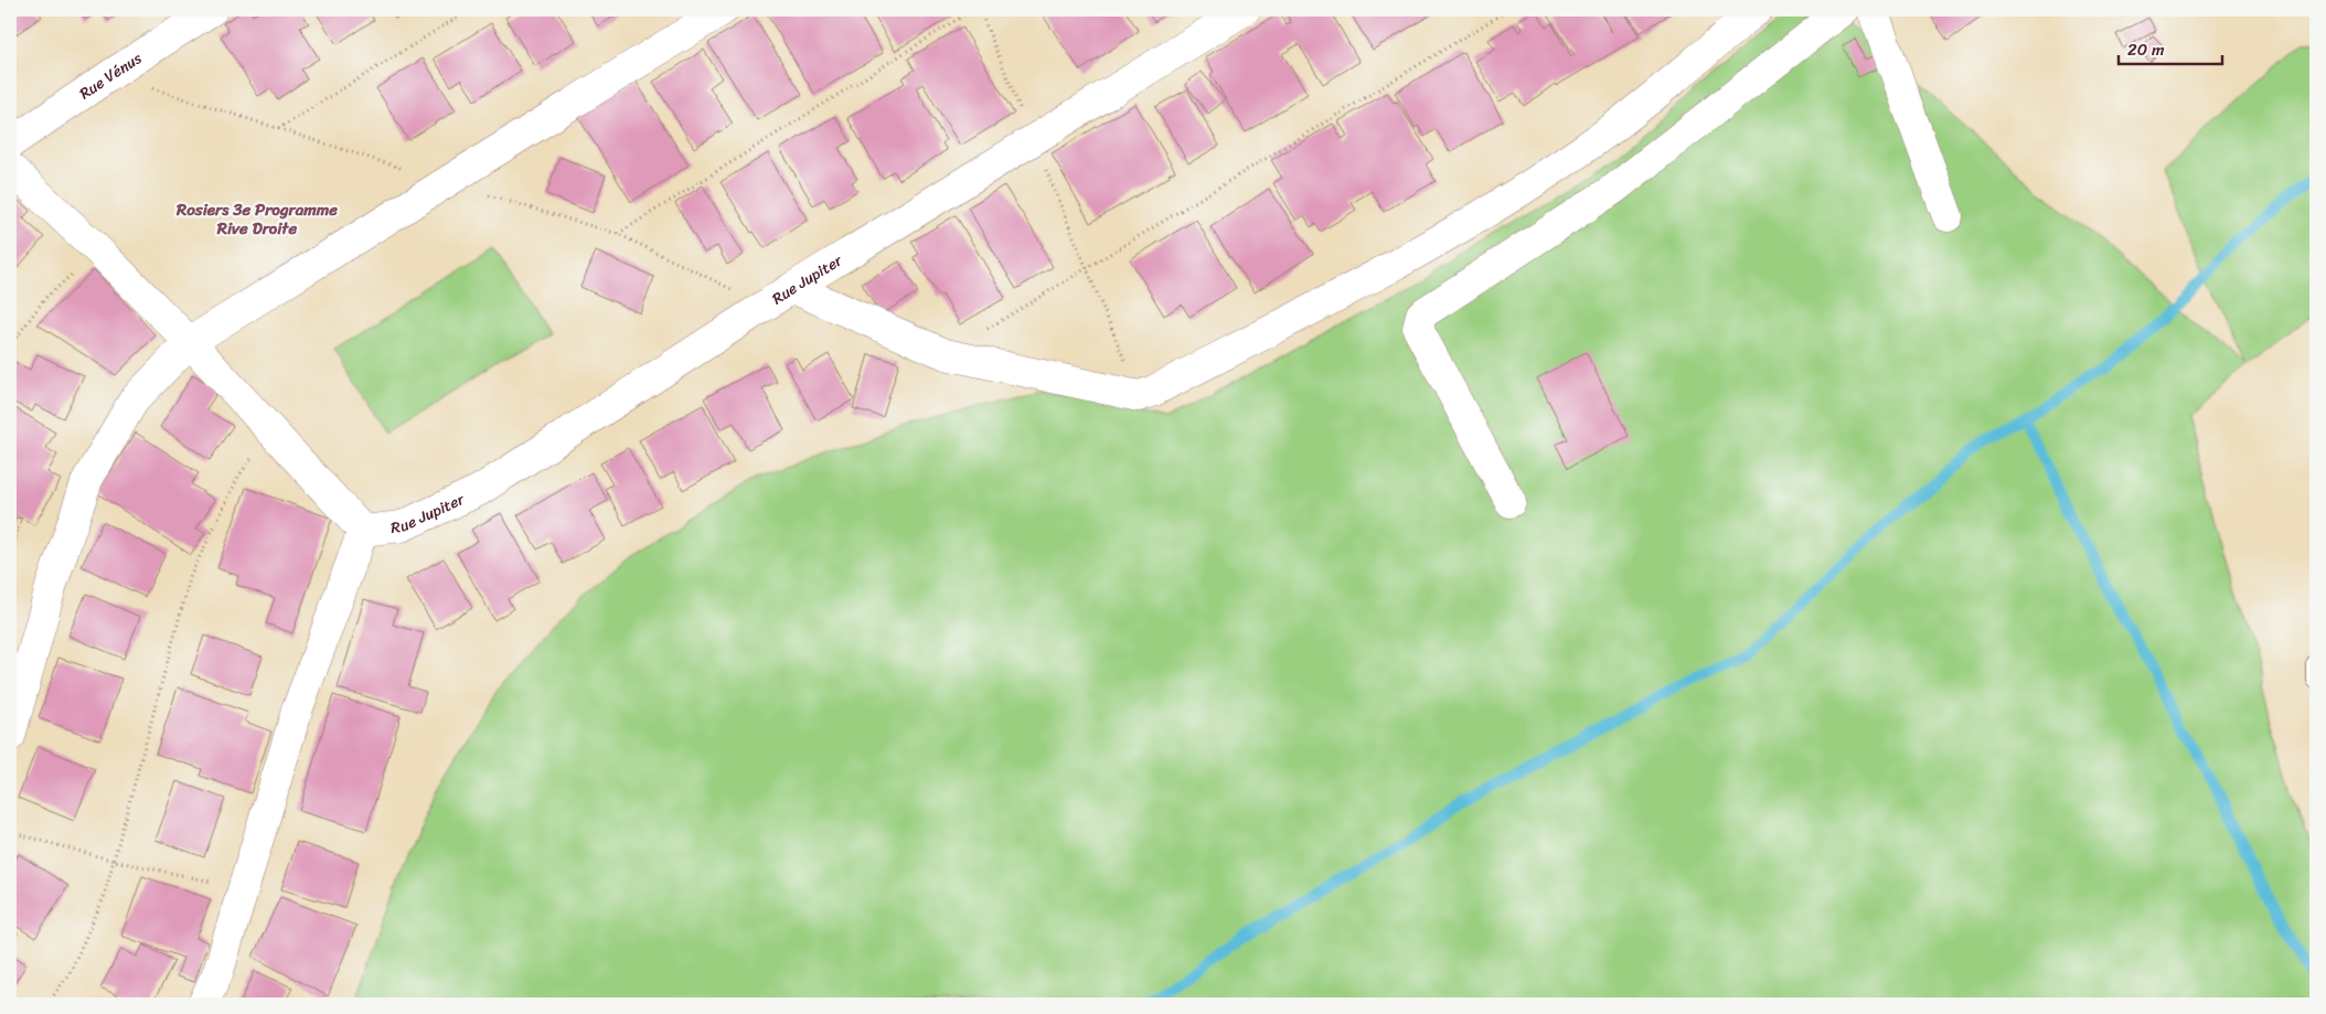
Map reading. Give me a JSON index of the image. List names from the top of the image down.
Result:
{
  "streets": {
    "street": ["Rue Vénus", "Rue Jupiter"]
  },
  "districts": ["Rosiers 3e Programme Rive Droite"],
  "scale_bar": "20 m"
}
